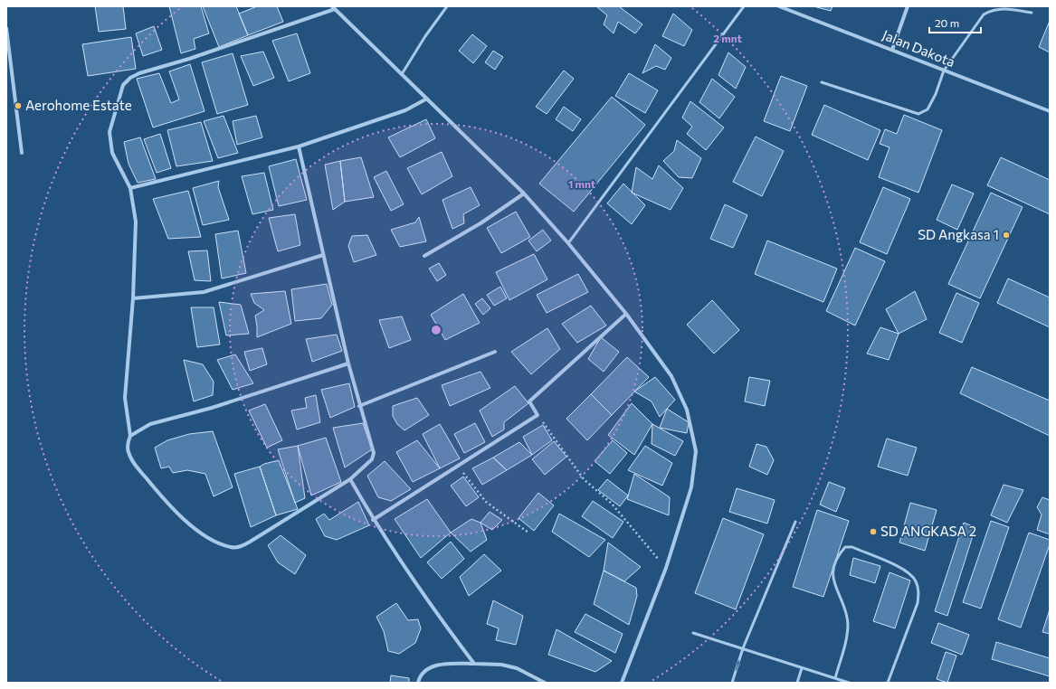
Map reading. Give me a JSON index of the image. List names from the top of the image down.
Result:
{
  "streets": {
    "street": ["Jalan Dakota"]
  },
  "places": ["Aerohome Estate", "SD Angkasa 1", "SD ANGKASA 2"],
  "scale_bar": "20 m",
  "rings": ["2 mnt", "1 mnt"]
}
